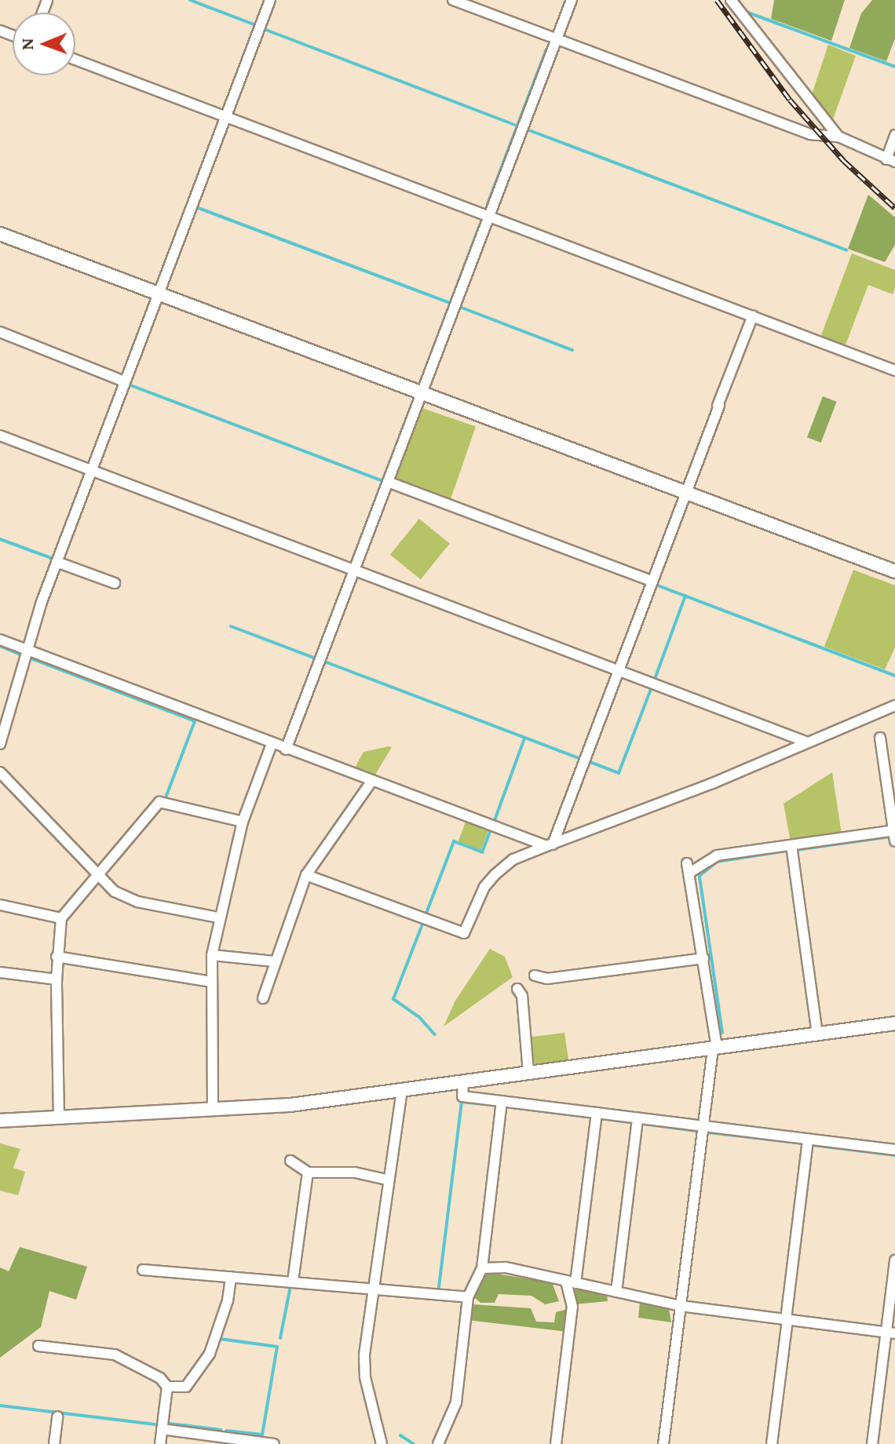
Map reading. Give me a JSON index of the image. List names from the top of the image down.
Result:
{
  "north": "left"
}
